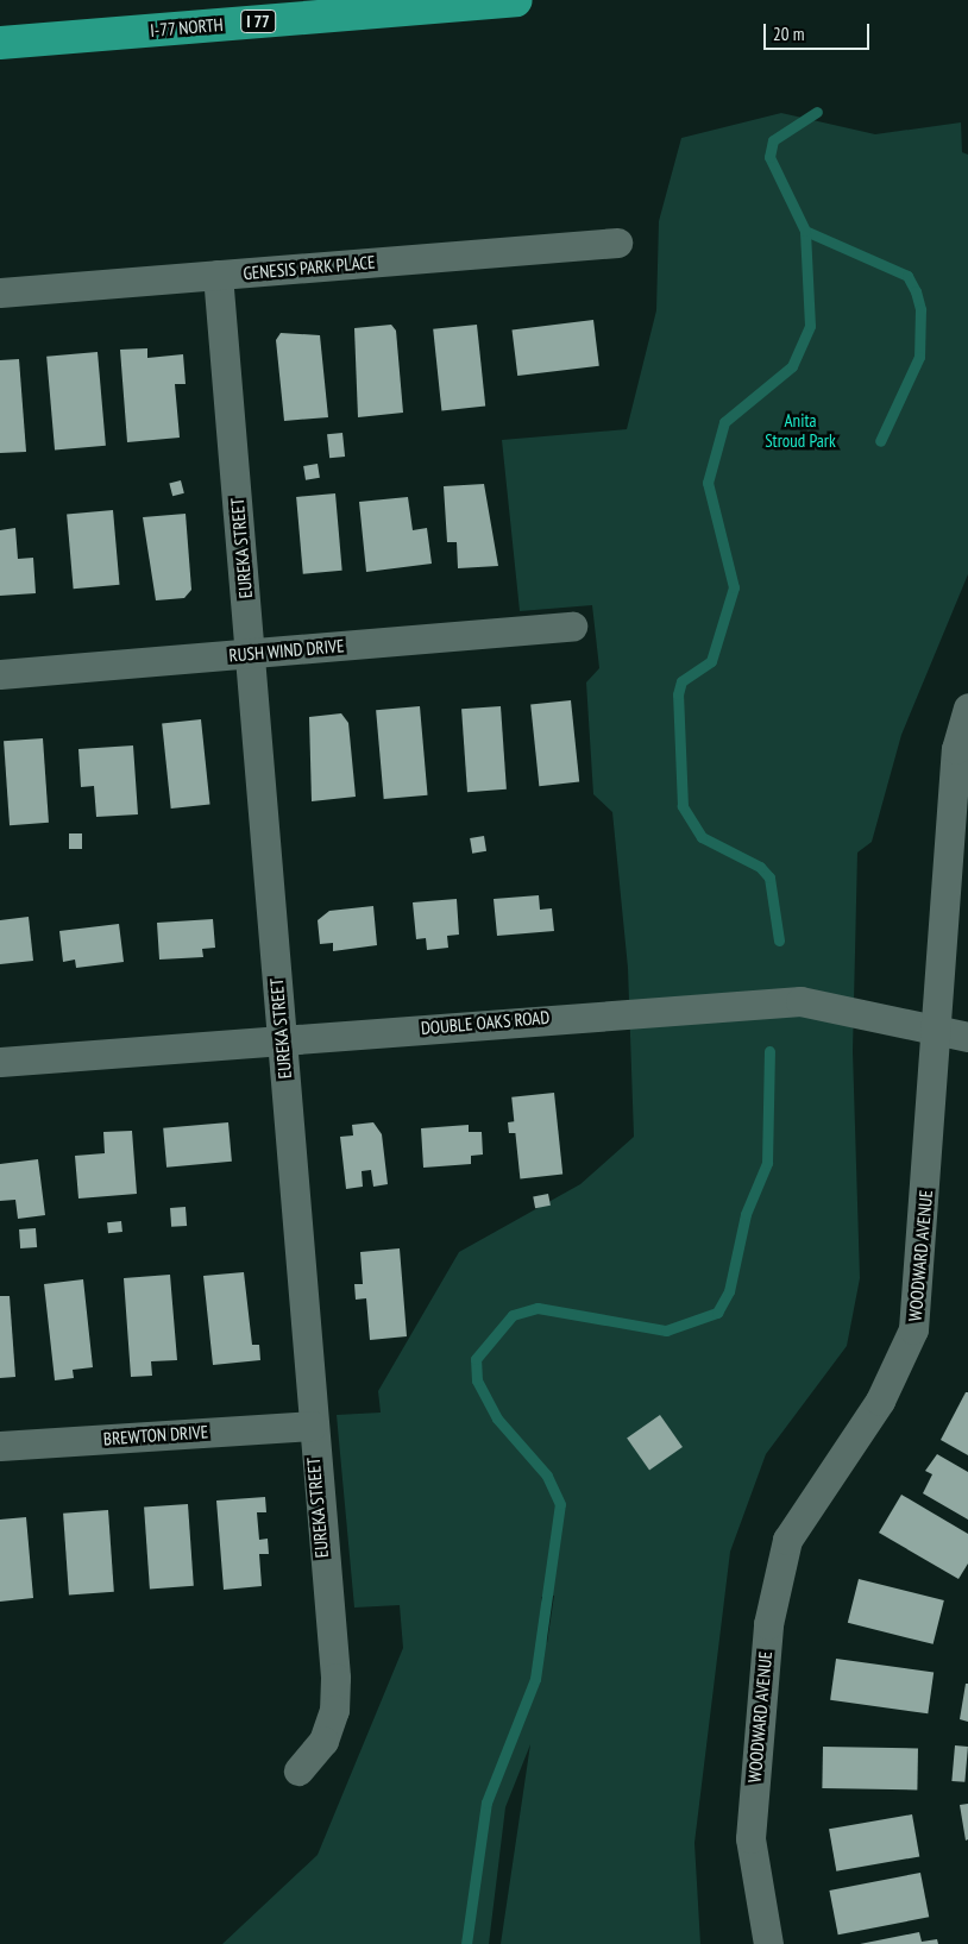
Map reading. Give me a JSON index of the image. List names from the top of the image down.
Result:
{
  "streets": {
    "highway": ["I 77", "I-77 NORTH"],
    "street": [
      "GENESIS PARK PLACE",
      "EUREKA STREET",
      "RUSH WIND DRIVE",
      "DOUBLE OAKS ROAD",
      "WOODWARD AVENUE",
      "BREWTON DRIVE"
    ]
  },
  "crossings": [
    ["GENESIS PARK PLACE", "EUREKA STREET"],
    ["EUREKA STREET", "RUSH WIND DRIVE"],
    ["EUREKA STREET", "DOUBLE OAKS ROAD"],
    ["EUREKA STREET", "BREWTON DRIVE"],
    ["DOUBLE OAKS ROAD", "WOODWARD AVENUE"]
  ],
  "parks": ["Anita Stroud Park"],
  "scale_bar": "20 m"
}
